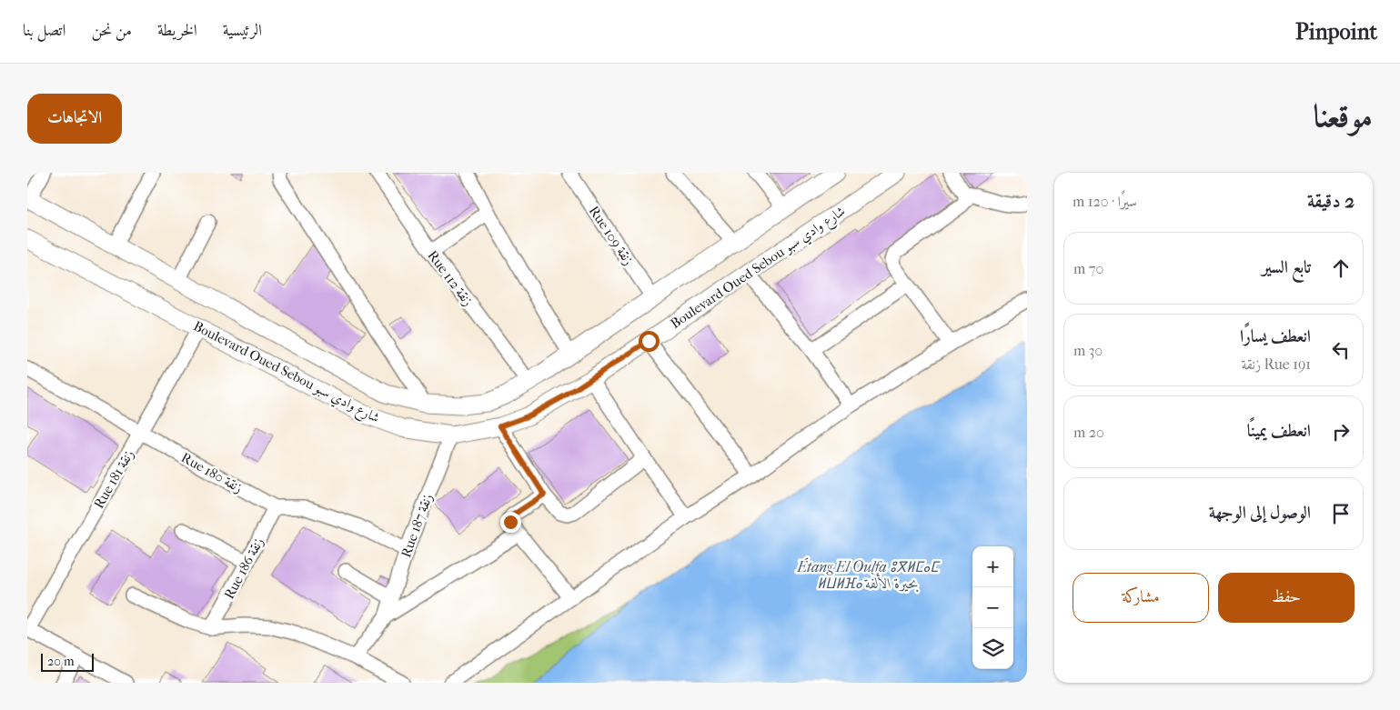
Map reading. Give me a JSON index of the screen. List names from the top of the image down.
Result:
{
  "streets": {
    "street": [
      "Rue 109 زنقة",
      "Boulevard Oued Sebou شارع وادي سبو",
      "Rue 112 زنقة",
      "Rue 180 زنقة",
      "Rue 181 زنقة",
      "Rue 187 زنقة",
      "Rue 186 زنقة"
    ]
  },
  "crossings": [
    ["Rue 109 زنقة", "Boulevard Oued Sebou شارع وادي سبو"],
    ["Boulevard Oued Sebou شارع وادي سبو", "Rue 112 زنقة"],
    ["Boulevard Oued Sebou شارع وادي سبو", "Rue 181 زنقة"],
    ["Boulevard Oued Sebou شارع وادي سبو", "Rue 187 زنقة"],
    ["Rue 180 زنقة", "Rue 181 زنقة"],
    ["Rue 180 زنقة", "Rue 187 زنقة"],
    ["Rue 180 زنقة", "Rue 186 زنقة"]
  ],
  "water": ["Étang El Oulfa ⵓⴳⵍⵎⴰⵎ ⵍⵡⵍⴼⴰ بحيرة الألفة"],
  "scale_bar": "20 m",
  "page": {
    "header": "Pinpoint",
    "nav": [
      "الرئيسية",
      "الخريطة",
      "من نحن",
      "اتصل بنا"
    ],
    "title": "موقعنا",
    "buttons": [
      "الاتجاهات",
      ["حفظ", "مشاركة"]
    ],
    "heading": ["2 دقيقة", "سيرًا · 120 m"],
    "list": [
      ["تابع السير", "70 m"],
      ["انعطف يسارًا", "Rue 191 زنقة", "30 m"],
      ["انعطف يمينًا", "20 m"],
      "الوصول إلى الوجهة"
    ],
    "map_buttons": ["+", "−"],
    "scale": "20 m"
  }
}
